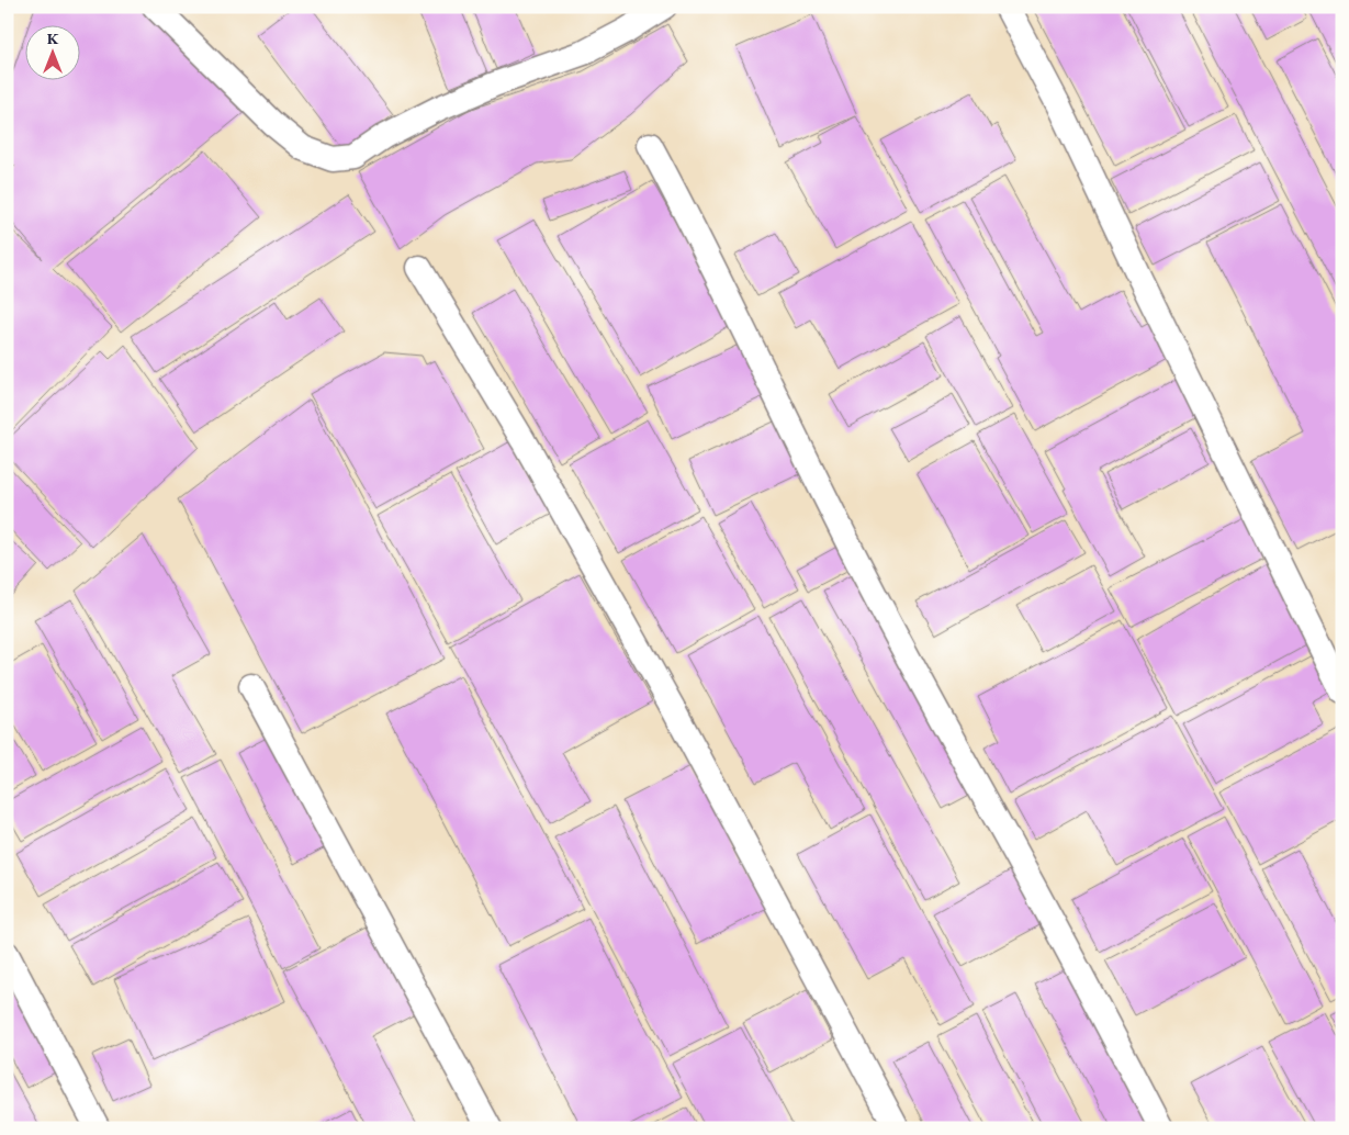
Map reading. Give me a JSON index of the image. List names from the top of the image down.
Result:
{
  "north": "top"
}
